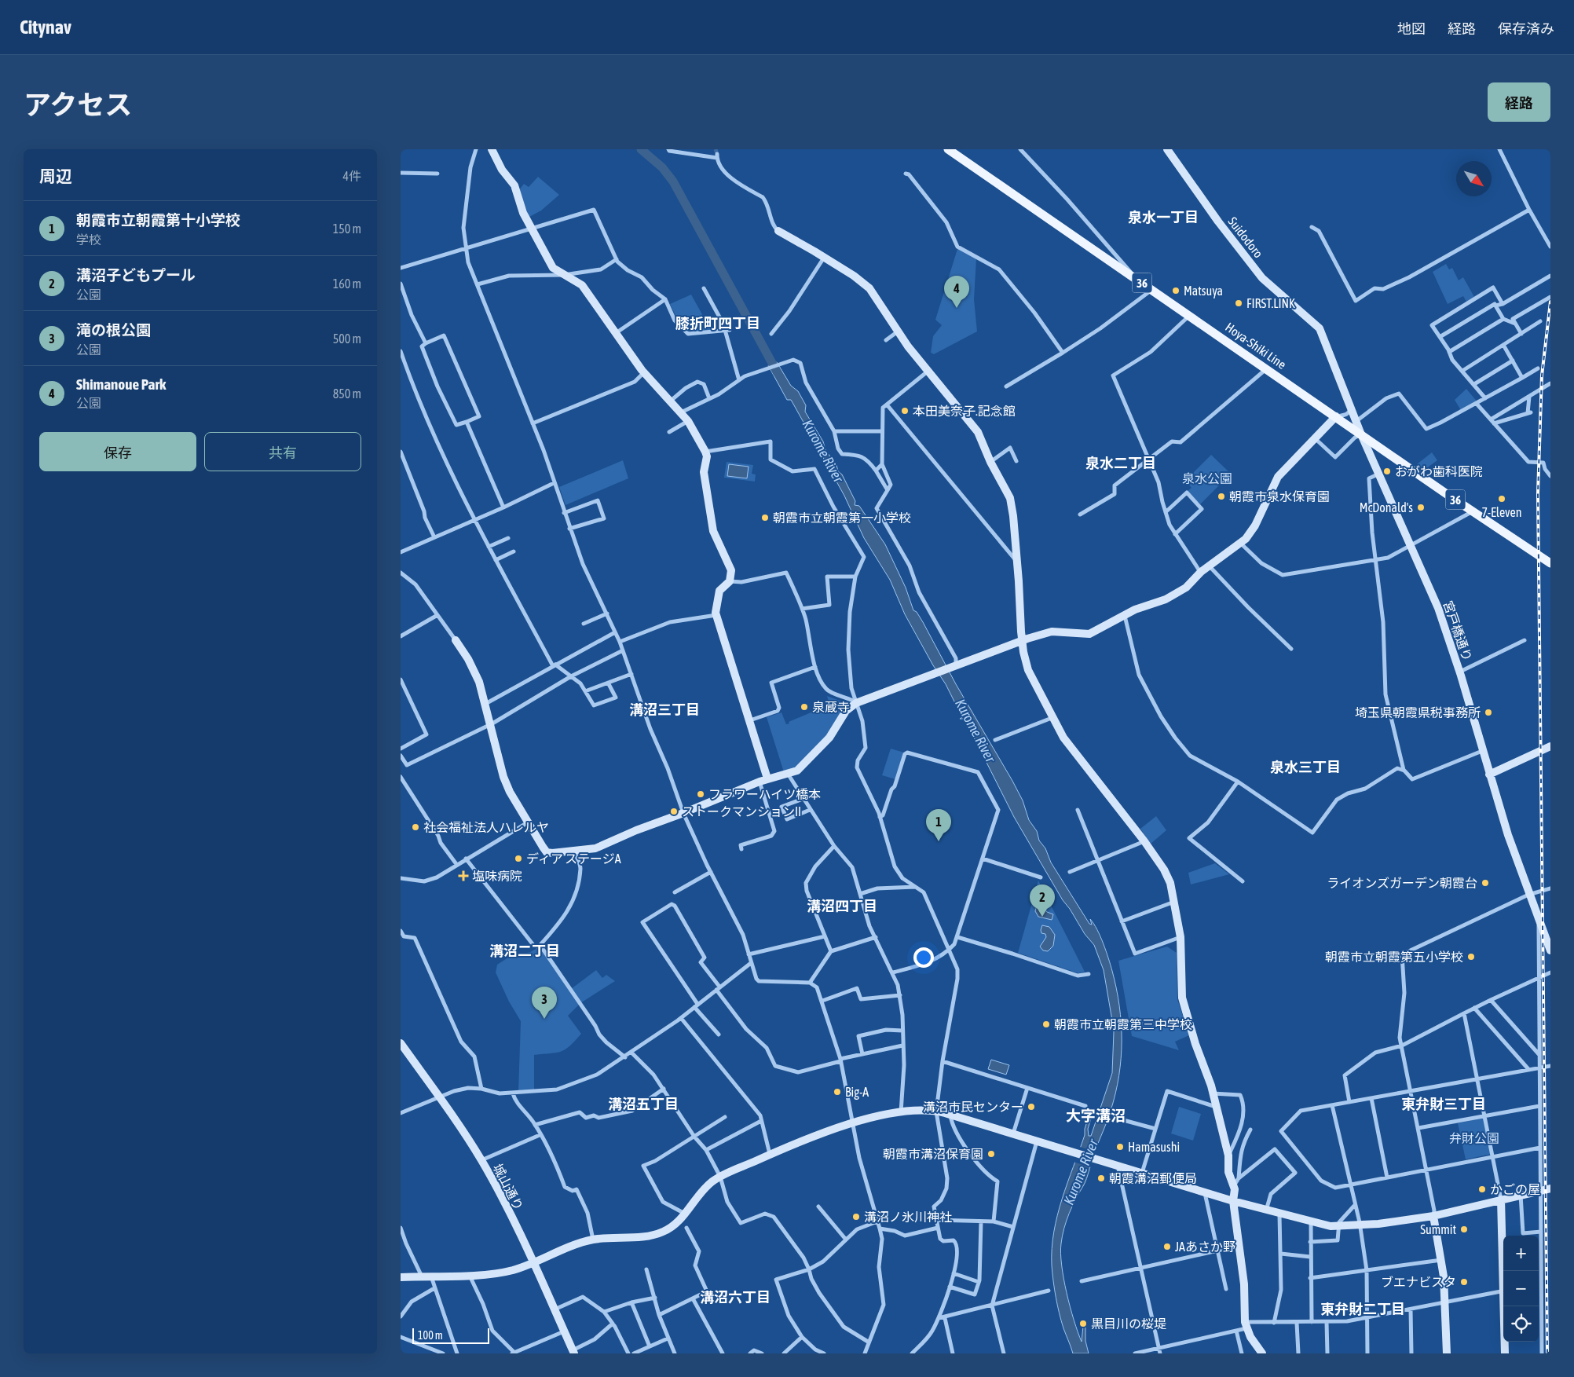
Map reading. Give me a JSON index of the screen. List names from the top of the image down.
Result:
{
  "streets": {
    "main road": ["36", "Hoya-Shiki Line"],
    "street": ["Suidodoro", "宮戸橋通り", "城山通り"]
  },
  "crossings": [
    ["Suidodoro", "宮戸橋通り"],
    ["Hoya-Shiki Line", "宮戸橋通り"]
  ],
  "districts": [
    "泉水一丁目",
    "膝折町四丁目",
    "泉水二丁目",
    "溝沼三丁目",
    "泉水三丁目",
    "溝沼四丁目",
    "溝沼二丁目",
    "溝沼五丁目",
    "東弁財三丁目",
    "大字溝沼",
    "溝沼六丁目",
    "東弁財二丁目"
  ],
  "water": ["Kurome River"],
  "parks": ["泉水公園", "弁財公園"],
  "places": {
    "other": [
      "Matsuya",
      "FIRST.LINK",
      "本田美奈子.記念館",
      "おがわ歯科医院",
      "朝霞市泉水保育園",
      "7-Eleven",
      "McDonald's",
      "朝霞市立朝霞第一小学校",
      "泉蔵寺",
      "埼玉県朝霞県税事務所",
      "フラワーハイツ橋本",
      "ストークマンションII",
      "社会福祉法人ハレルヤ",
      "ディア ステージA",
      "ライオンズガーデン朝霞台",
      "朝霞市立朝霞第五小学校",
      "朝霞市立朝霞第三中学校",
      "Big-A",
      "溝沼市民センター",
      "Hamasushi",
      "朝霞市溝沼保育園",
      "朝霞溝沼郵便局",
      "かごの屋",
      "溝沼ノ氷川神社",
      "Summit",
      "JAあさか野",
      "ブエナビスタ",
      "黒目川の桜堤"
    ],
    "health": ["塩味病院"]
  },
  "scale_bar": "100 m",
  "north": "bottom right",
  "page": {
    "header": "Citynav",
    "nav": ["地図", "経路", "保存済み"],
    "title": "アクセス",
    "buttons": [
      "経路",
      ["保存", "共有"]
    ],
    "heading": ["周辺", "4件"],
    "list": [
      {
        "mark": "1",
        "name": "朝霞市立朝霞第十小学校",
        "note": "学校",
        "value": "150 m"
      },
      {
        "mark": "2",
        "name": "溝沼子どもプール",
        "note": "公園",
        "value": "160 m"
      },
      {
        "mark": "3",
        "name": "滝の根公園",
        "note": "公園",
        "value": "500 m"
      },
      {
        "mark": "4",
        "name": "Shimanoue Park",
        "note": "公園",
        "value": "850 m"
      }
    ],
    "pins": [
      "4",
      "1",
      "2",
      "3"
    ],
    "map_buttons": ["+", "−"],
    "scale": "100 m"
  }
}
